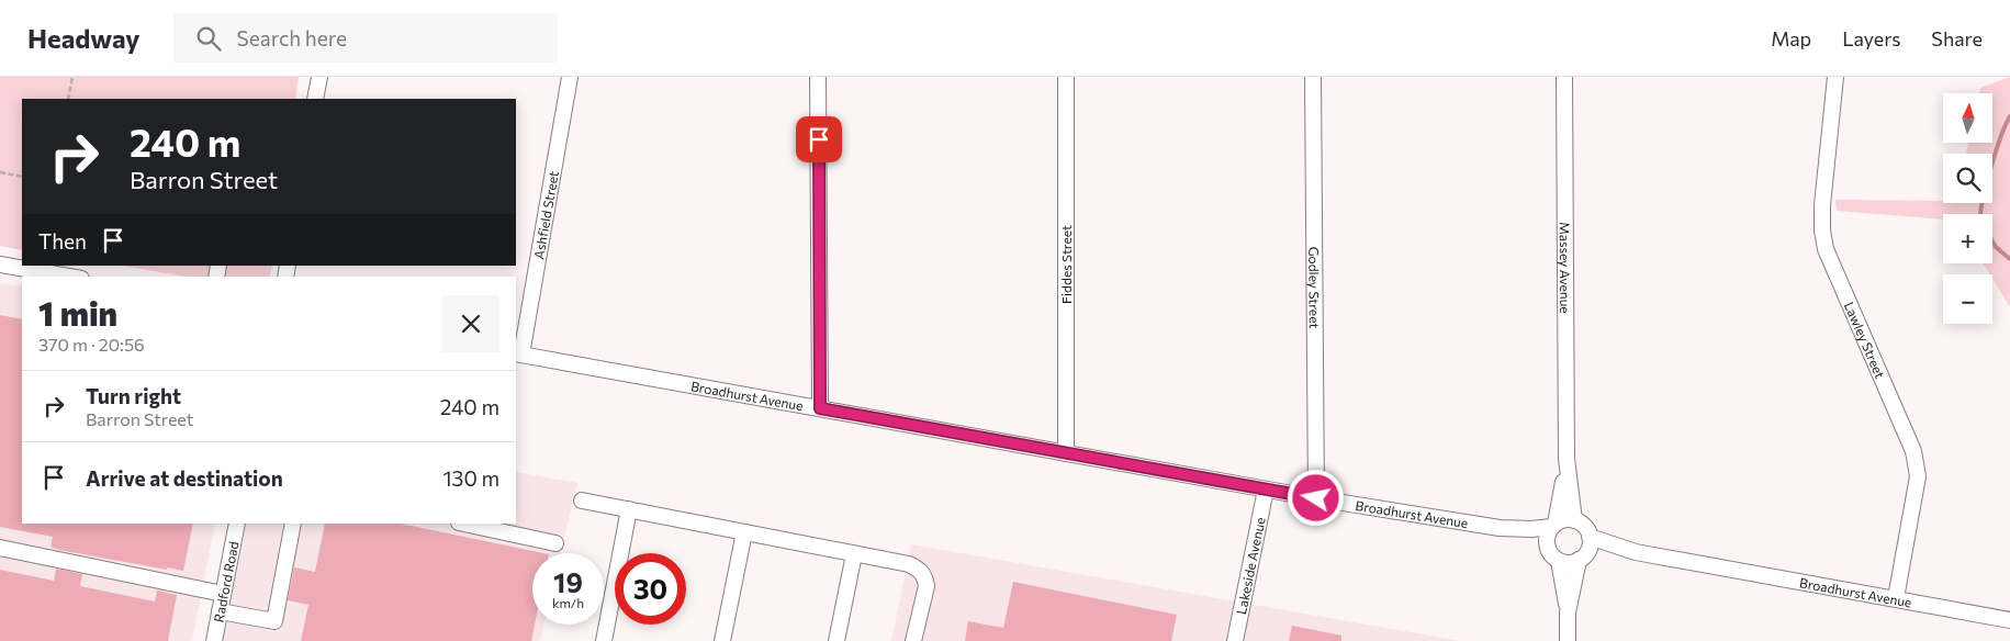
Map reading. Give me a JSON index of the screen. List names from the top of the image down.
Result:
{
  "streets": {
    "street": [
      "Ashfield Street",
      "Fiddes Street",
      "Massey Avenue",
      "Godley Street",
      "Lawley Street",
      "Broadhurst Avenue",
      "Lakeside Avenue",
      "Radford Road"
    ]
  },
  "crossings": [
    ["Ashfield Street", "Broadhurst Avenue"],
    ["Fiddes Street", "Broadhurst Avenue"],
    ["Massey Avenue", "Broadhurst Avenue"],
    ["Godley Street", "Broadhurst Avenue"],
    ["Lawley Street", "Broadhurst Avenue"],
    ["Broadhurst Avenue", "Lakeside Avenue"]
  ],
  "north": "top",
  "page": {
    "header": "Headway",
    "search": "Search here",
    "nav": ["Map", "Layers", "Share"],
    "map_buttons": ["+", "−"],
    "turn": ["240 m", "Barron Street"],
    "then": "Then",
    "heading": ["1 min", "370 m · 20:56"],
    "list": [
      {
        "name": "Turn right",
        "note": "Barron Street",
        "value": "240 m"
      },
      {
        "name": "Arrive at destination",
        "value": "130 m"
      }
    ],
    "speed": "19 km/h",
    "limit": "30"
  }
}
